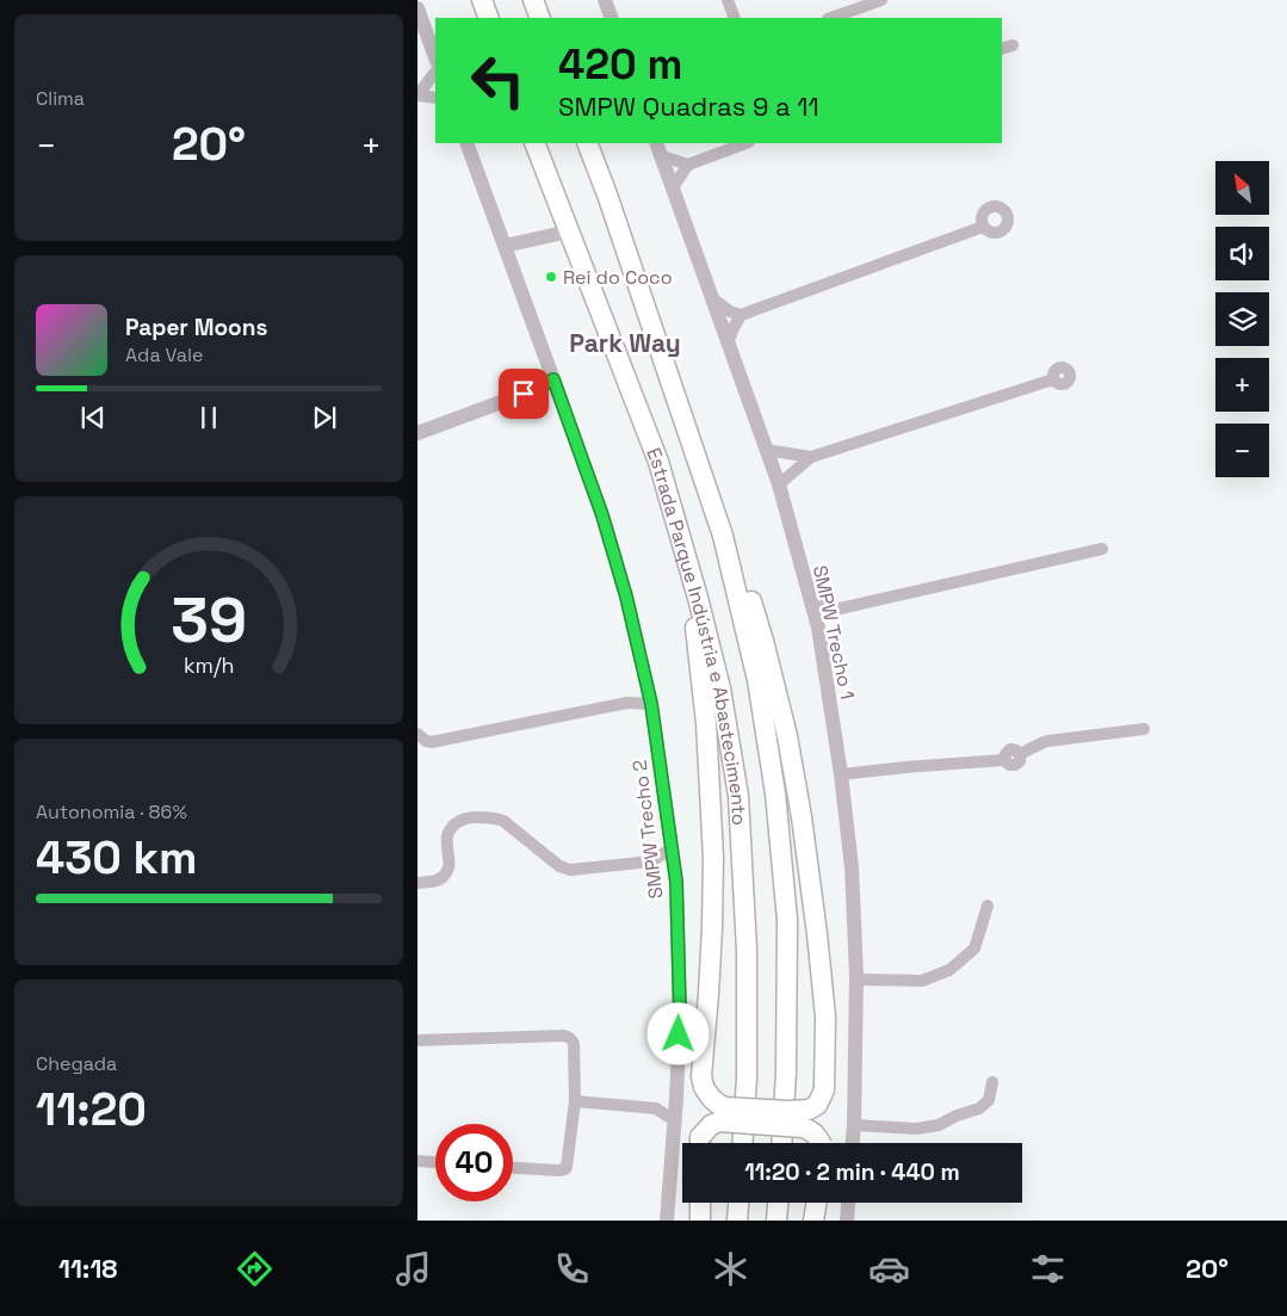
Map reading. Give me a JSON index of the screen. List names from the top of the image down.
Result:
{
  "streets": {
    "highway": ["Estrada Parque Indústria e Abastecimento"],
    "street": ["SMPW Trecho 1", "SMPW Trecho 2"]
  },
  "districts": ["Park Way"],
  "places": ["Rei do Coco"],
  "north": "top left",
  "page": {
    "tile": [
      "Clima",
      ["Autonomia · 86%", "430 km"],
      ["Chegada", "11:20"]
    ],
    "turn": ["420 m", "SMPW Quadras 9 a 11"],
    "heat": ["−", "20°", "+"],
    "map_buttons": ["+", "−"],
    "song": ["Paper Moons", "Ada Vale"],
    "limit": "40",
    "trip": "11:20 · 2 min · 440 m",
    "tabs": ["11:18", "20°"],
    "gauge": ["39", "km/h"]
  }
}
